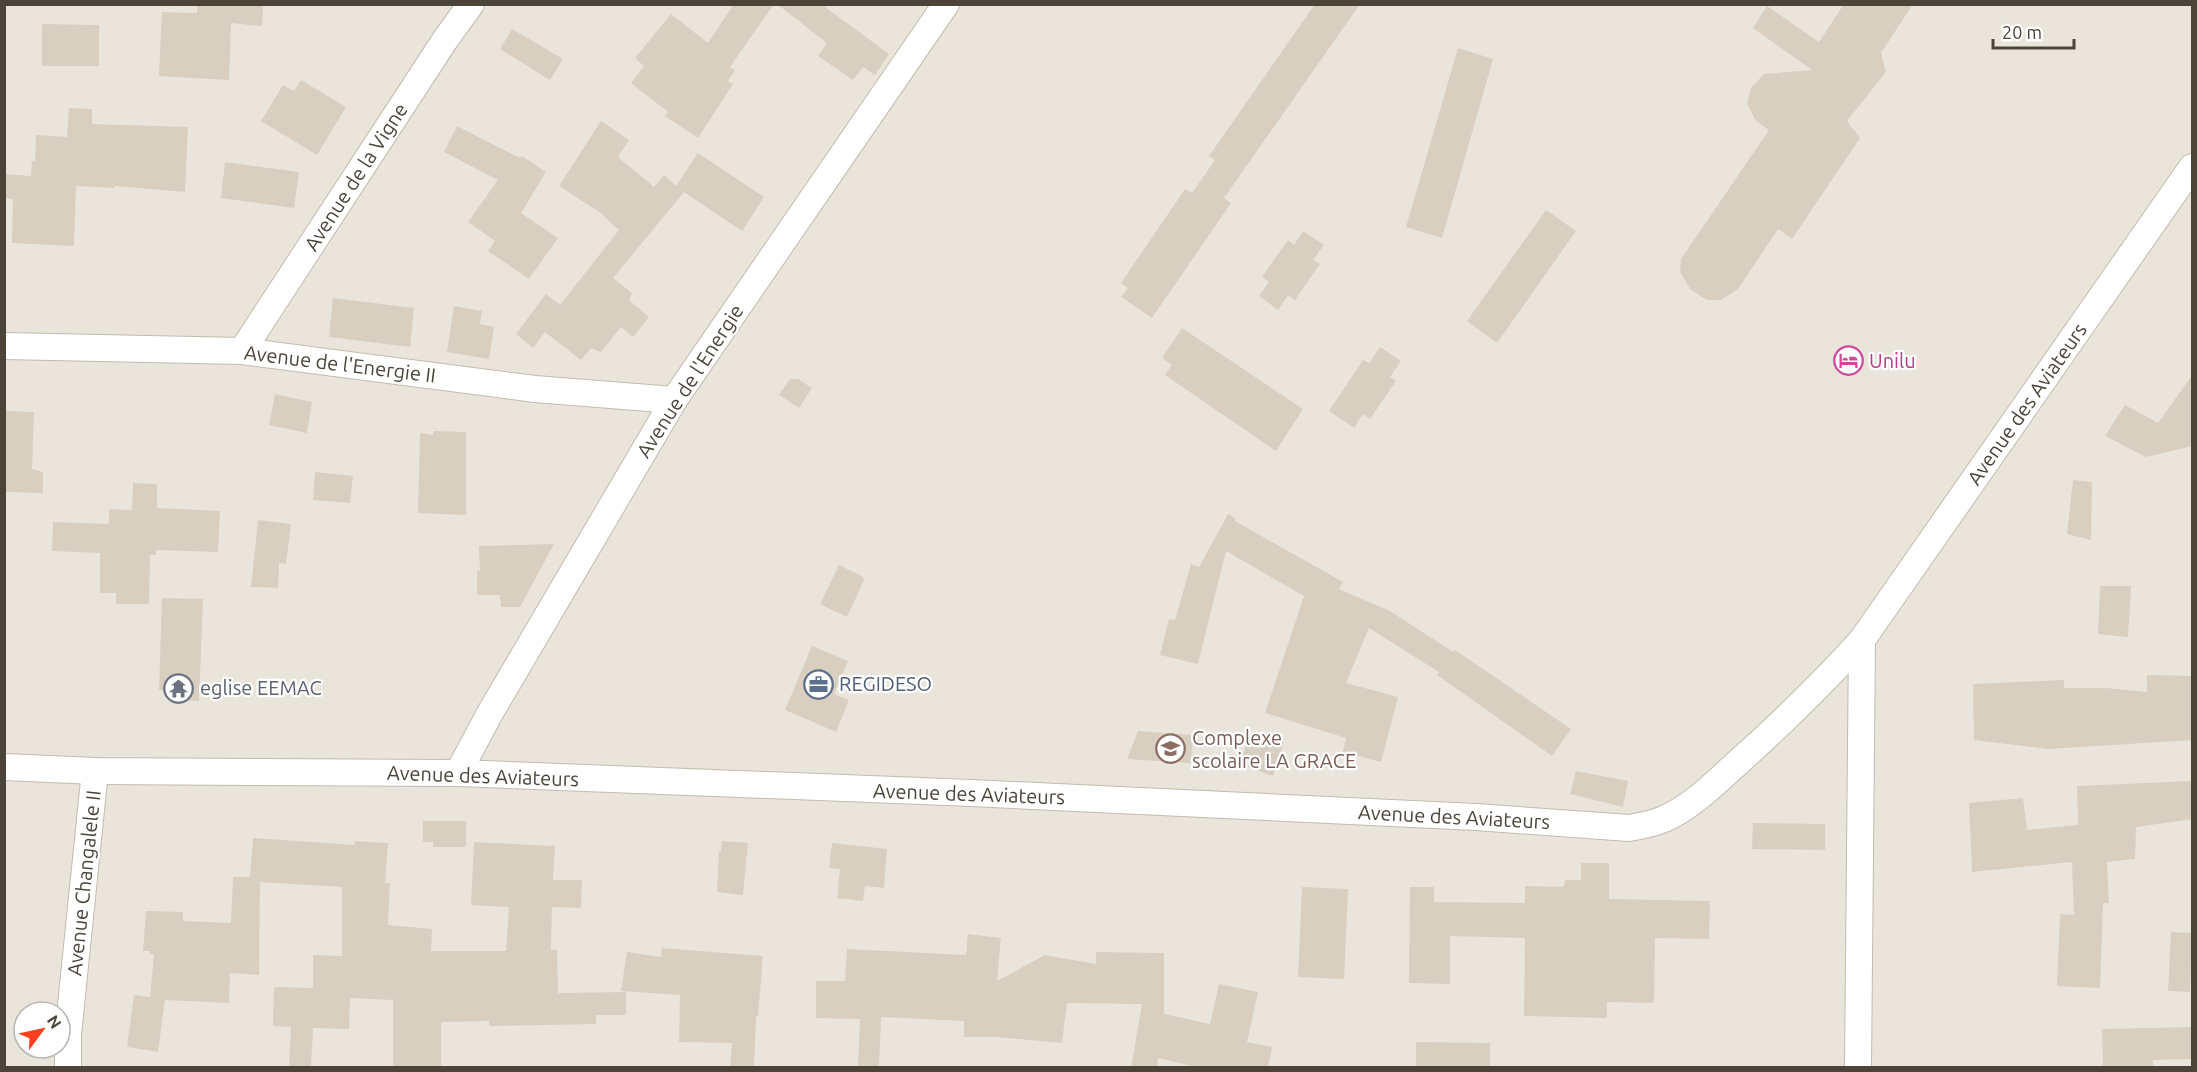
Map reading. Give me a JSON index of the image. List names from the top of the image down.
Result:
{
  "streets": {
    "street": [
      "Avenue de la Vigne",
      "Avenue de l'Energie II",
      "Avenue de l'Energie",
      "Avenue des Aviateurs",
      "Avenue Changalele II"
    ]
  },
  "crossings": [
    ["Avenue de la Vigne", "Avenue de l'Energie II"],
    ["Avenue de l'Energie II", "Avenue de l'Energie"],
    ["Avenue de l'Energie", "Avenue des Aviateurs"],
    ["Avenue des Aviateurs", "Avenue Changalele II"]
  ],
  "places": {
    "hotel": ["Unilu"],
    "office": ["REGIDESO"],
    "temple": ["eglise EEMAC"],
    "school or university": ["Complexe scolaire LA GRACE"]
  },
  "scale_bar": "20 m",
  "north": "top right"
}
